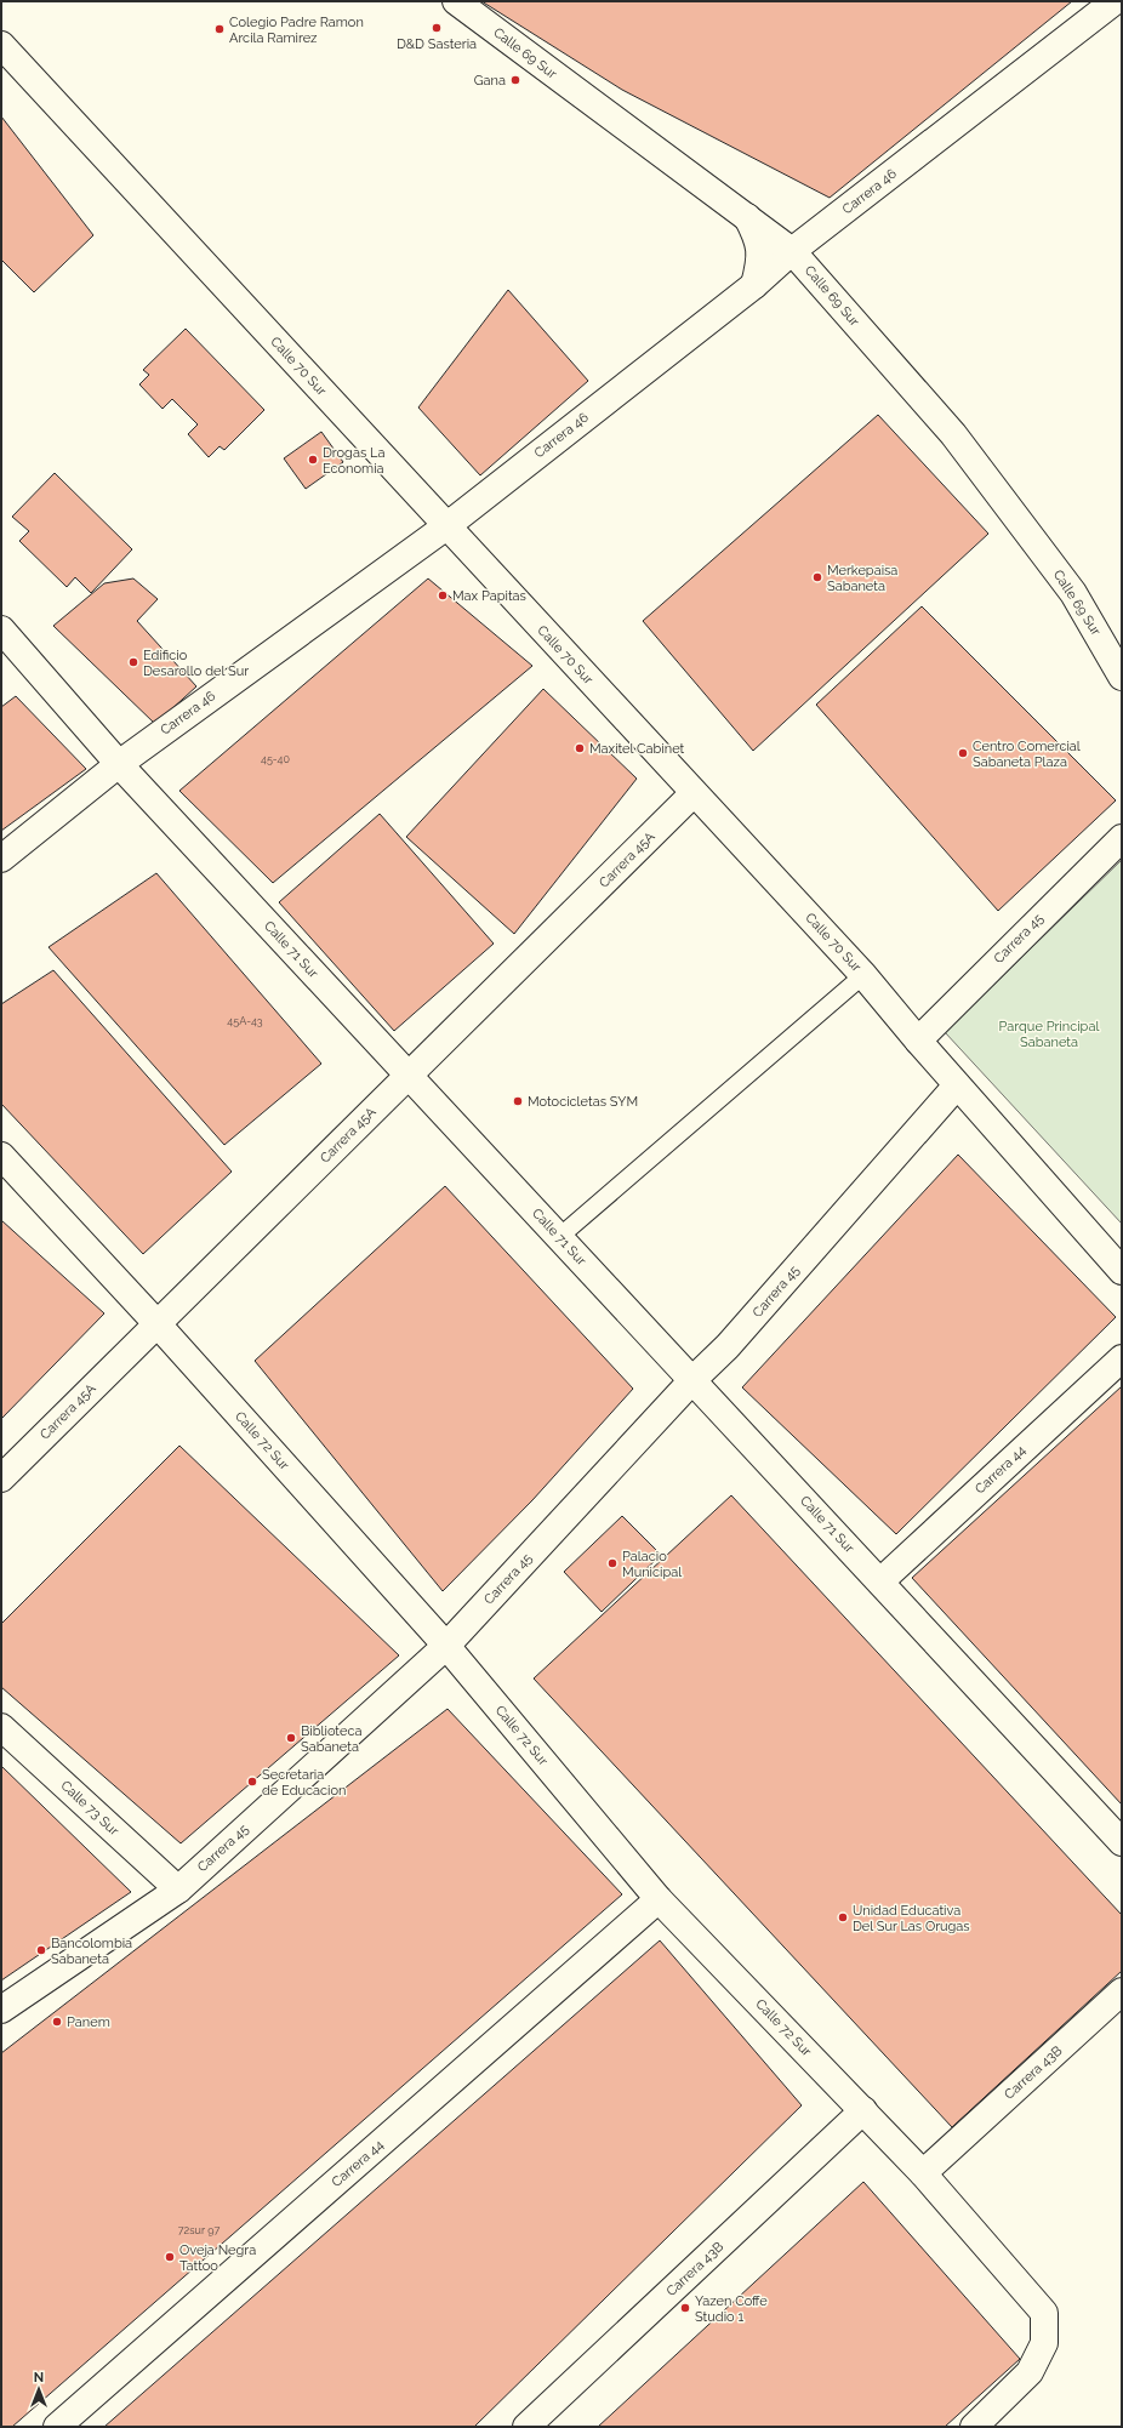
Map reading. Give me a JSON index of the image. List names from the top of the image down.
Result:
{
  "streets": {
    "street": [
      "Calle 69 Sur",
      "Carrera 46",
      "Calle 70 Sur",
      "Carrera 45A",
      "Carrera 45",
      "Calle 71 Sur",
      "Calle 72 Sur",
      "Carrera 44",
      "Calle 73 Sur",
      "Carrera 43B"
    ]
  },
  "crossings": [
    ["Calle 69 Sur", "Carrera 46"],
    ["Carrera 46", "Calle 70 Sur"],
    ["Carrera 46", "Calle 71 Sur"],
    ["Calle 70 Sur", "Carrera 45A"],
    ["Calle 70 Sur", "Carrera 45"],
    ["Carrera 45A", "Calle 71 Sur"],
    ["Carrera 45A", "Calle 72 Sur"],
    ["Carrera 45", "Calle 71 Sur"],
    ["Carrera 45", "Calle 72 Sur"],
    ["Carrera 45", "Calle 73 Sur"],
    ["Calle 71 Sur", "Carrera 44"],
    ["Calle 72 Sur", "Carrera 44"],
    ["Calle 72 Sur", "Carrera 43B"]
  ],
  "parks": ["Parque Principal Sabaneta"],
  "places": [
    "D&D Sasteria",
    "Colegio Padre Ramon Arcila Ramirez",
    "Gana",
    "Drogas La Economia",
    "Merkepaisa Sabaneta",
    "Max Papitas",
    "Edificio Desarollo del Sur",
    "Maxitel Cabinet",
    "Centro Comercial Sabaneta Plaza",
    "Motocicletas SYM",
    "Palacio Municipal",
    "Biblioteca Sabaneta",
    "Secretaria de Educacion",
    "Unidad Educativa Del Sur Las Orugas",
    "Bancolombia Sabaneta",
    "Panem",
    "Oveja Negra Tattoo",
    "Yazen Coffe Studio 1"
  ],
  "house_numbers": ["45-40", "45A-43", "72sur 97"],
  "north": "top"
}
